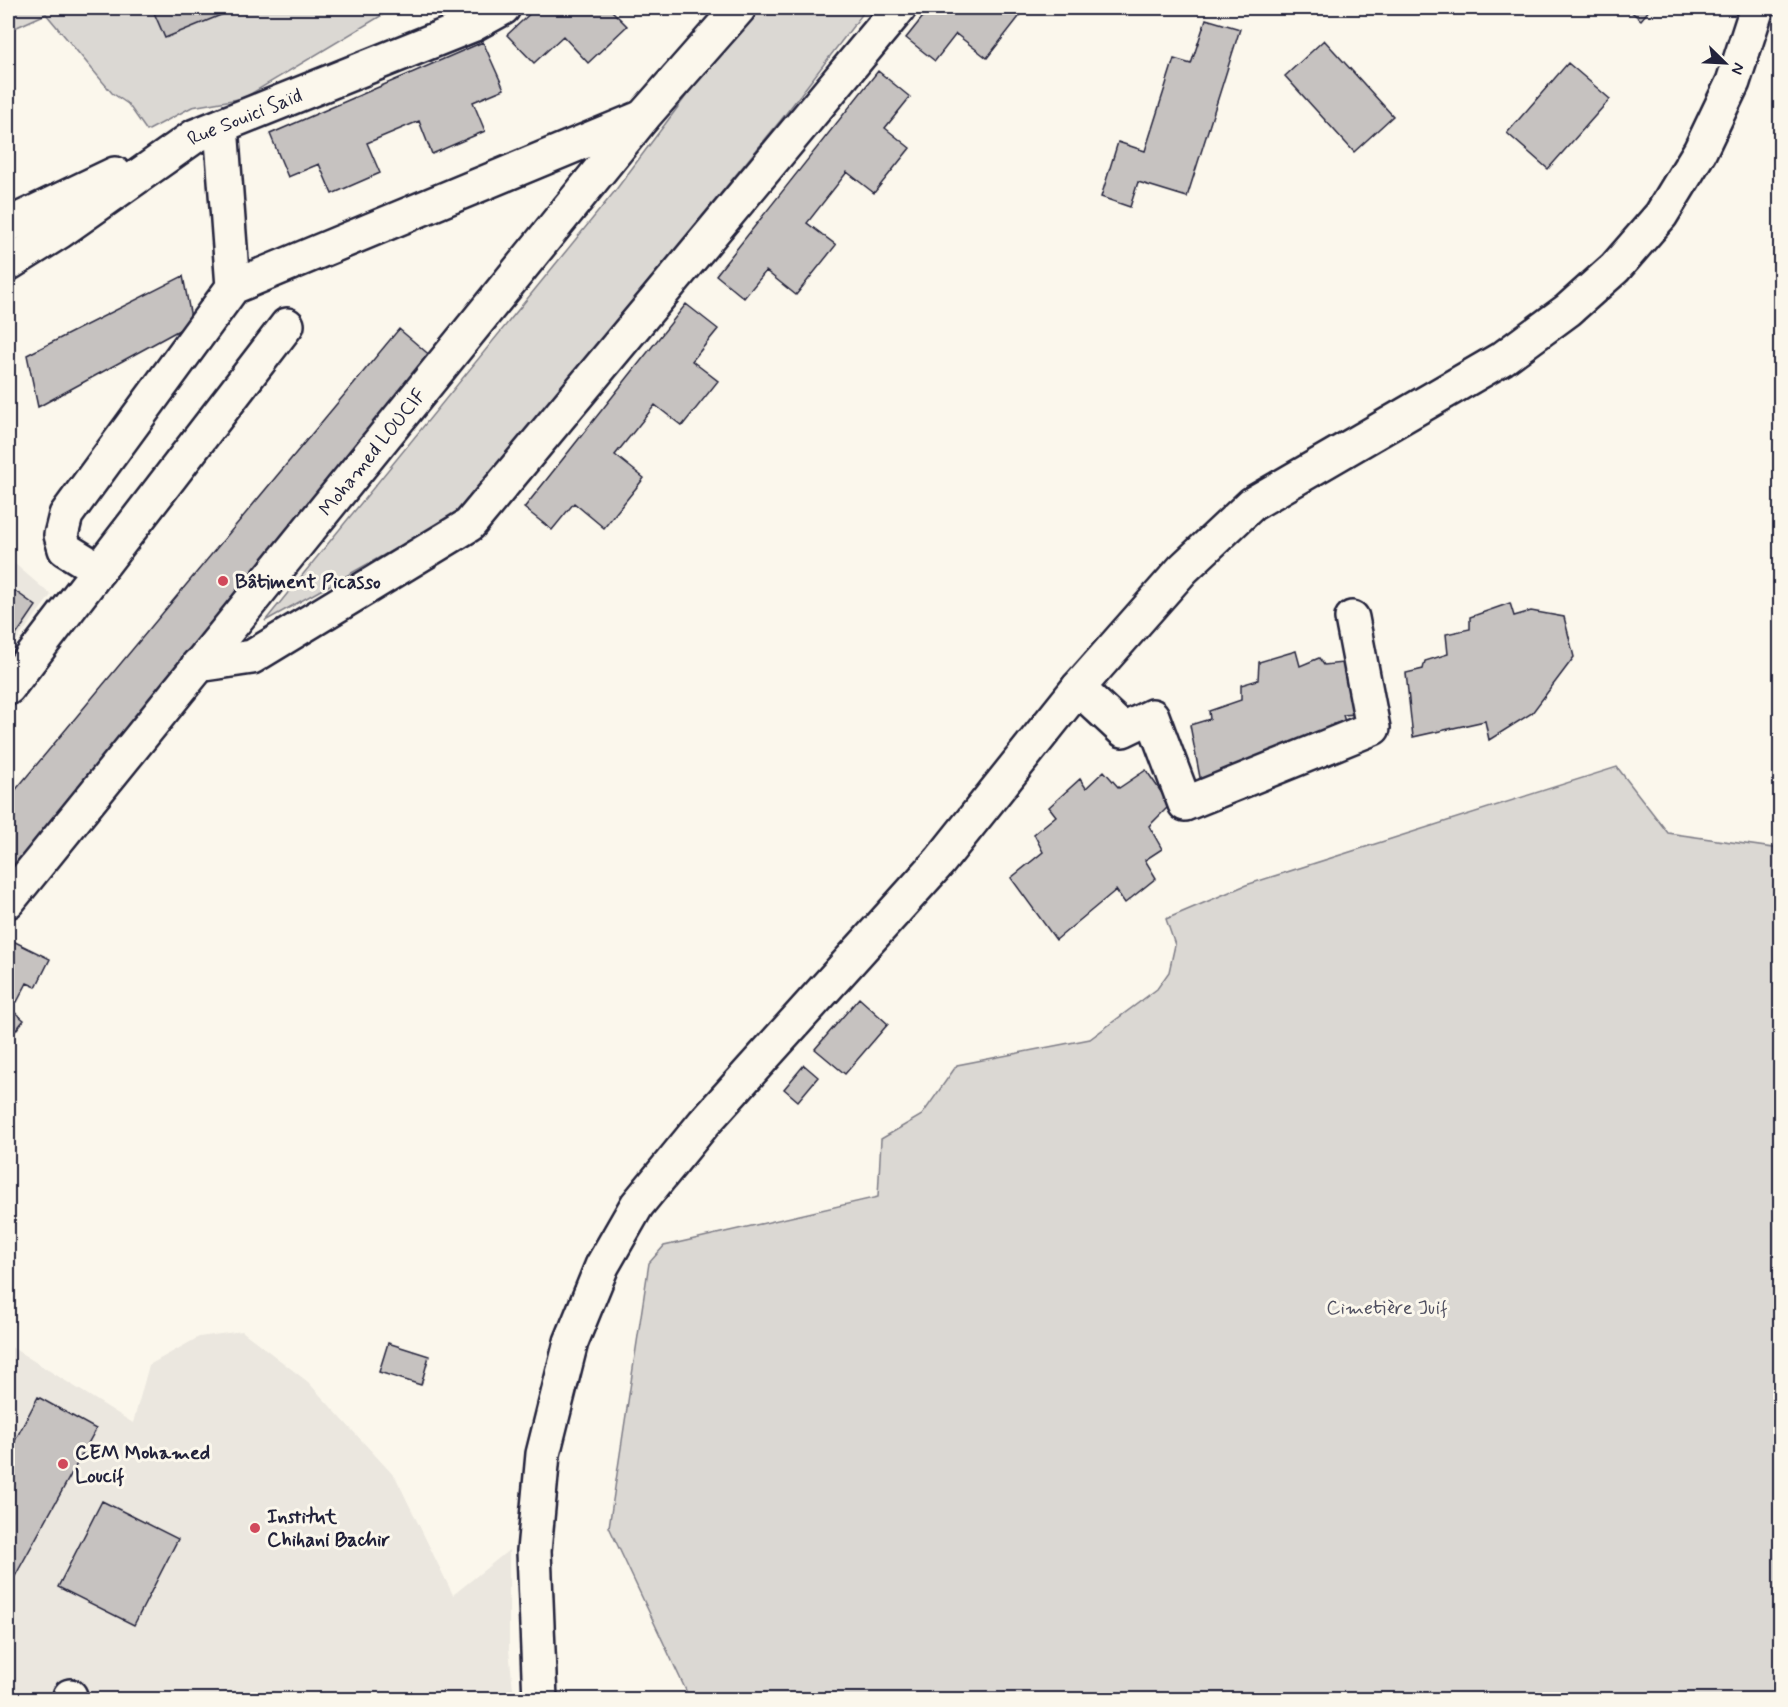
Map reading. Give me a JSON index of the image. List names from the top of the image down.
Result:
{
  "streets": {
    "main road": ["Rue Souici Saïd", "Mohamed LOUCIF"]
  },
  "parks": ["Cimetière Juif"],
  "places": ["Bâtiment Picasso", "CEM Mohamed Loucif", "Institut Chihani Bachir"],
  "north": "bottom right"
}
